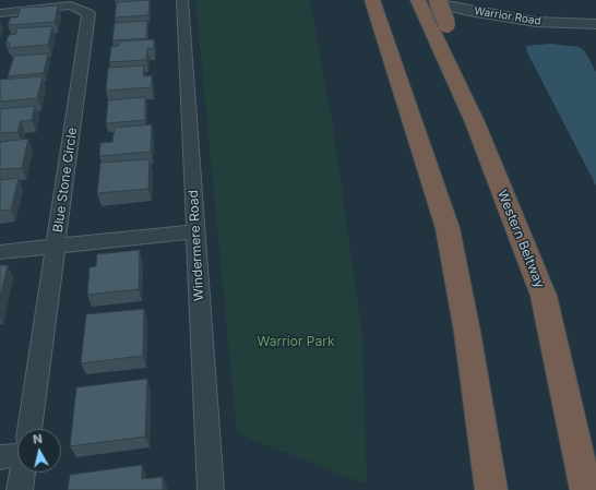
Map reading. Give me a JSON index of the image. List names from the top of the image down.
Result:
{
  "streets": {
    "highway": ["Western Beltway"],
    "street": ["Warrior Road", "Blue Stone Circle", "Windermere Road"]
  },
  "crossings": [
    ["Warrior Road", "Western Beltway"]
  ],
  "parks": ["Warrior Park"],
  "north": "top"
}
